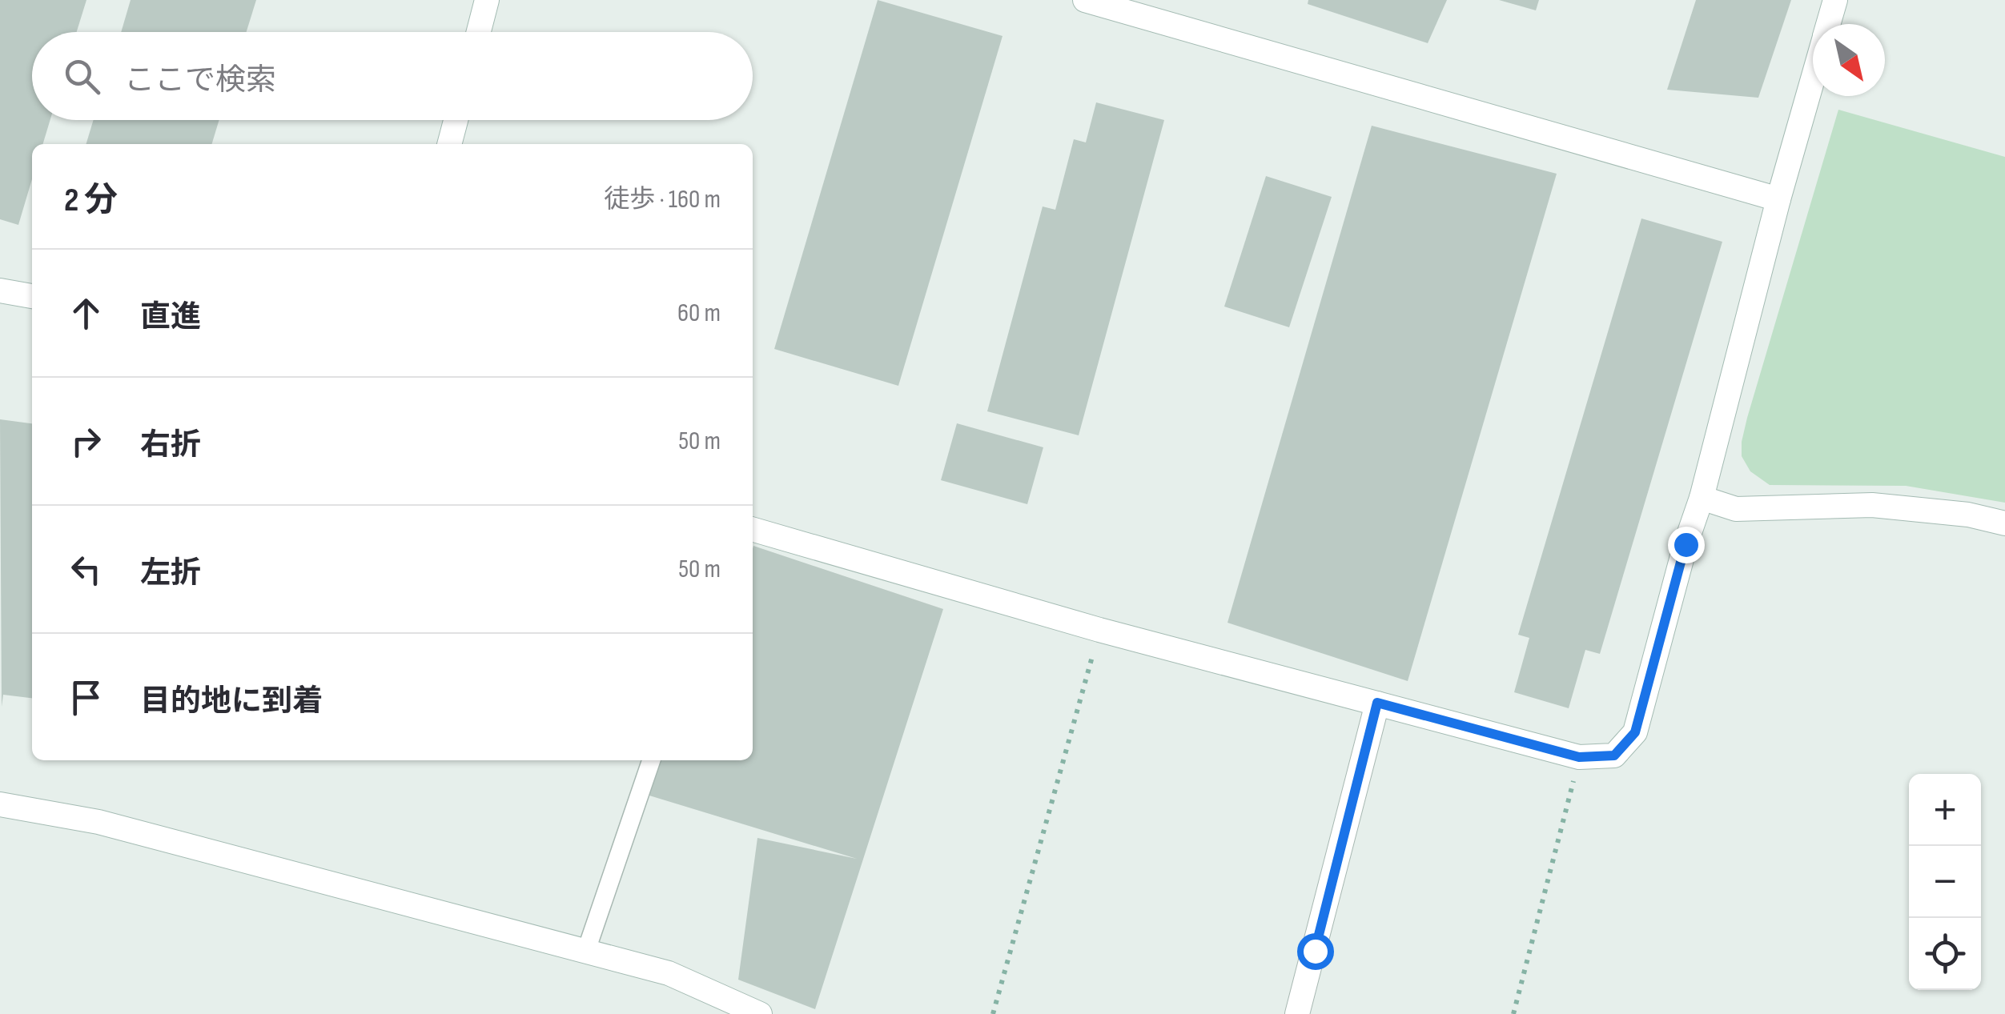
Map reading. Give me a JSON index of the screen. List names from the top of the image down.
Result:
{
  "north": "bottom right",
  "page": {
    "search": "ここで検索",
    "heading": ["2 分", "徒歩 · 160 m"],
    "list": [
      ["直進", "60 m"],
      ["右折", "50 m"],
      ["左折", "50 m"],
      "目的地に到着"
    ],
    "map_buttons": ["+", "−"]
  }
}
